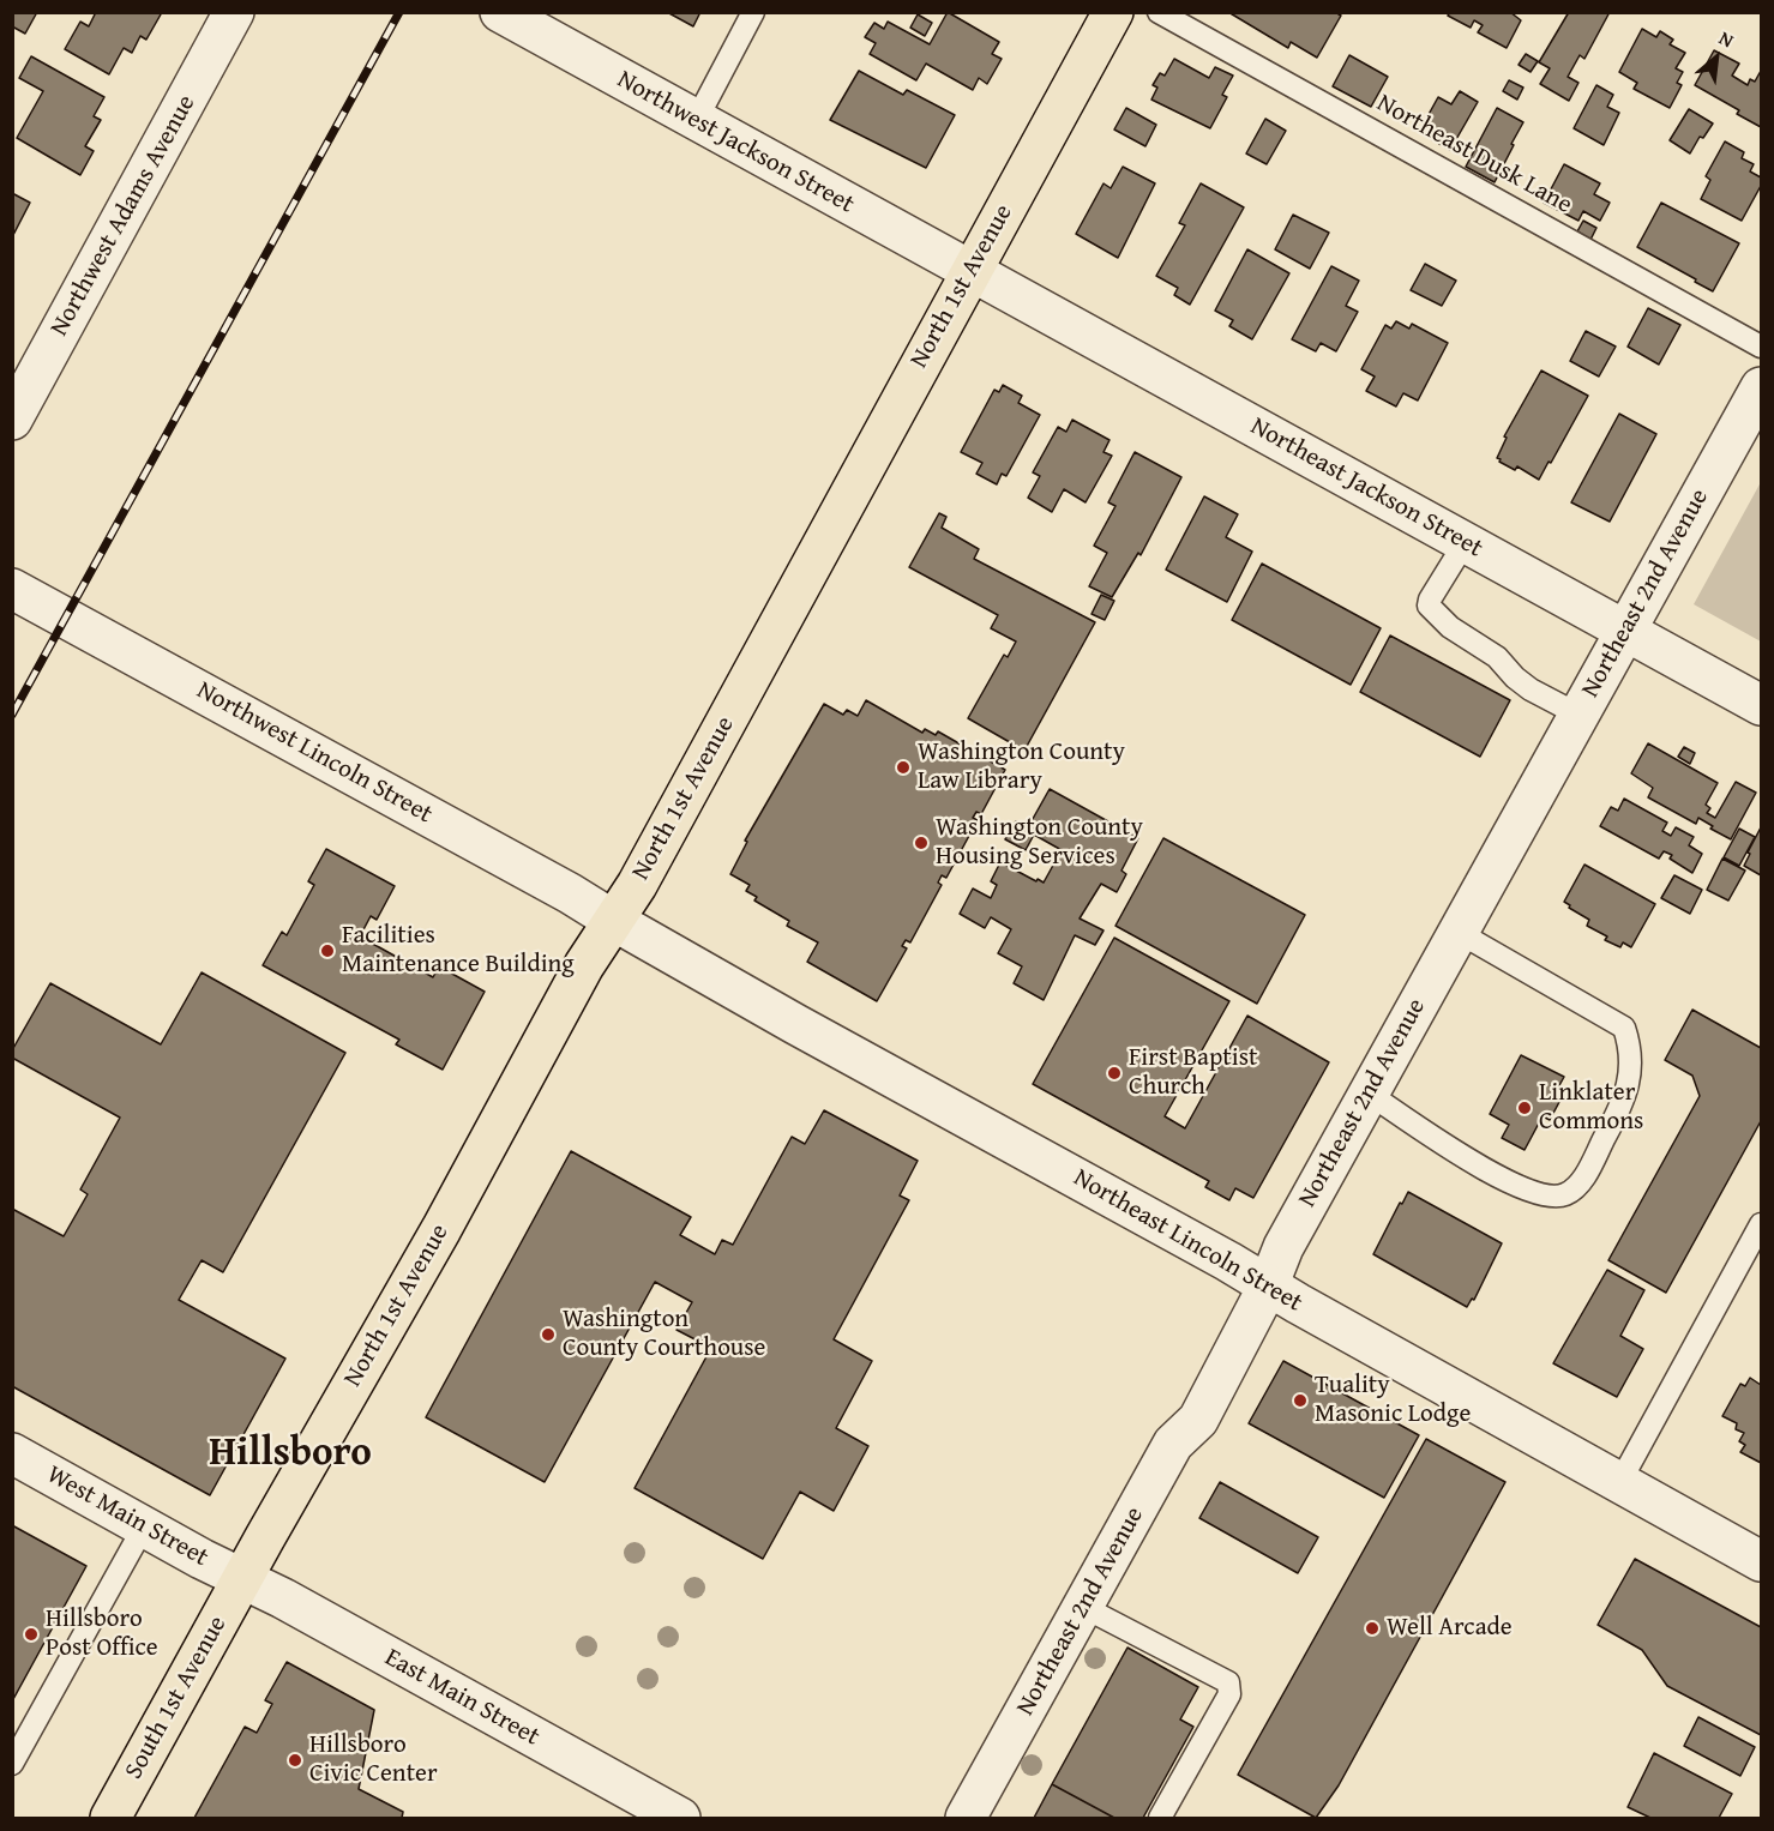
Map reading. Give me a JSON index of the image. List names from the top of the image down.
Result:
{
  "streets": {
    "main road": ["North 1st Avenue", "South 1st Avenue"],
    "street": [
      "Northwest Jackson Street",
      "Northwest Adams Avenue",
      "Northeast Jackson Street",
      "Northeast 2nd Avenue",
      "Northwest Lincoln Street",
      "Northeast Lincoln Street",
      "West Main Street",
      "East Main Street"
    ],
    "lane": ["Northeast Dusk Lane"]
  },
  "crossings": [
    ["Northwest Jackson Street", "North 1st Avenue"],
    ["Northwest Jackson Street", "Northeast Jackson Street"],
    ["North 1st Avenue", "Northeast Jackson Street"],
    ["North 1st Avenue", "Northwest Lincoln Street"],
    ["North 1st Avenue", "Northeast Lincoln Street"],
    ["North 1st Avenue", "West Main Street"],
    ["North 1st Avenue", "South 1st Avenue"],
    ["North 1st Avenue", "East Main Street"],
    ["Northeast Jackson Street", "Northeast 2nd Avenue"],
    ["Northeast 2nd Avenue", "Northeast Lincoln Street"],
    ["Northwest Lincoln Street", "Northeast Lincoln Street"],
    ["West Main Street", "South 1st Avenue"],
    ["West Main Street", "East Main Street"],
    ["South 1st Avenue", "East Main Street"]
  ],
  "districts": ["Hillsboro"],
  "places": [
    "Washington County Law Library",
    "Washington County Housing Services",
    "Facilities Maintenance Building",
    "First Baptist Church",
    "Linklater Commons",
    "Washington County Courthouse",
    "Tuality Masonic Lodge",
    "Well Arcade",
    "Hillsboro Post Office",
    "Hillsboro Civic Center"
  ],
  "north": "top right"
}
